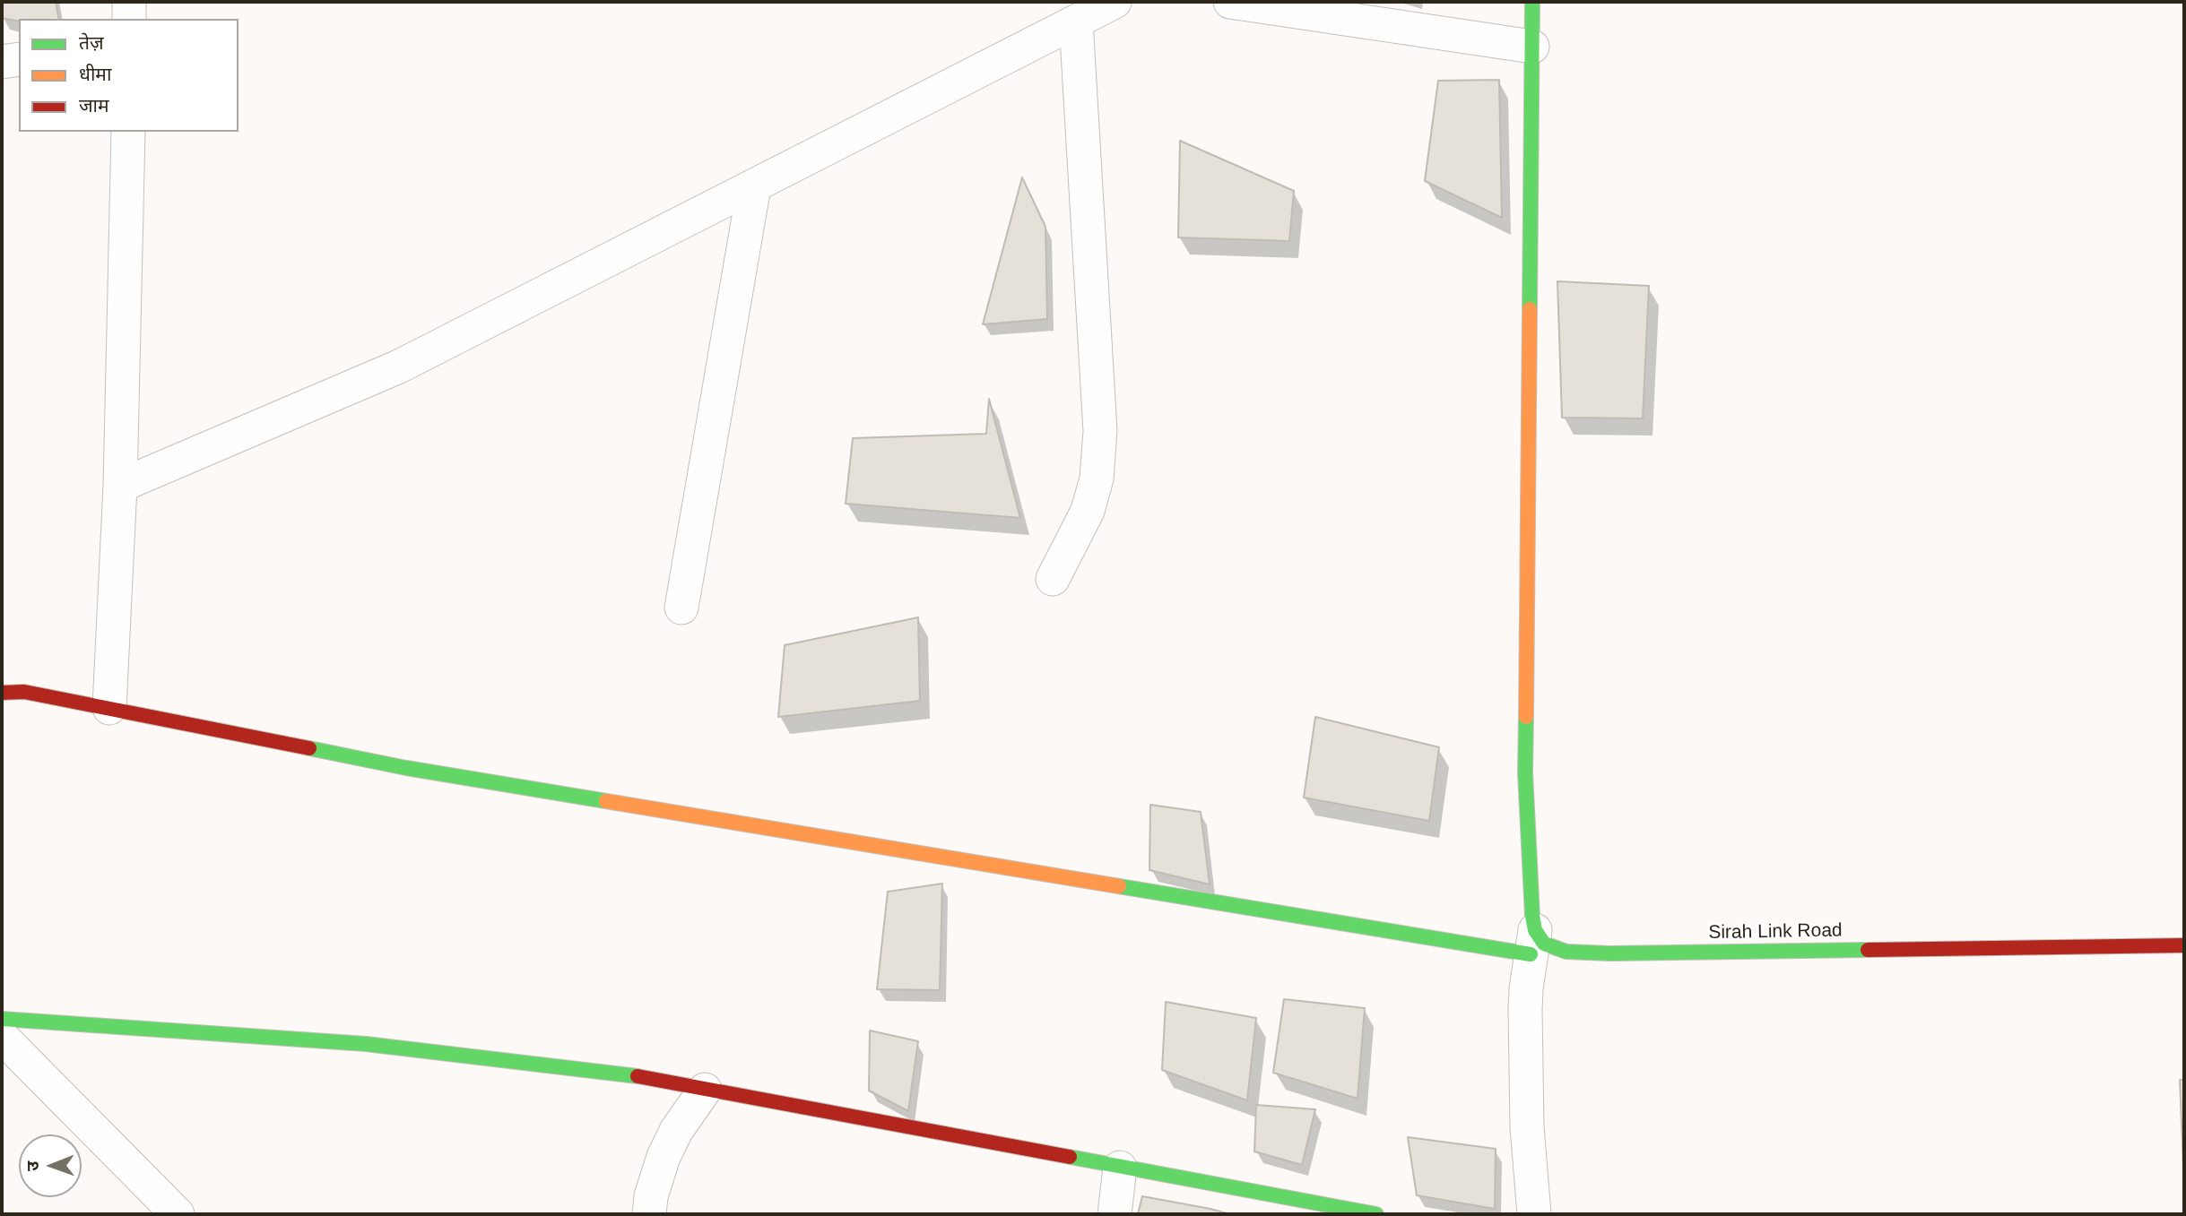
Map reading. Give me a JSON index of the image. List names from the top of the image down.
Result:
{
  "streets": {
    "street": ["Sirah Link Road"]
  },
  "legend": ["तेज़", "धीमा", "जाम"],
  "north": "left"
}
